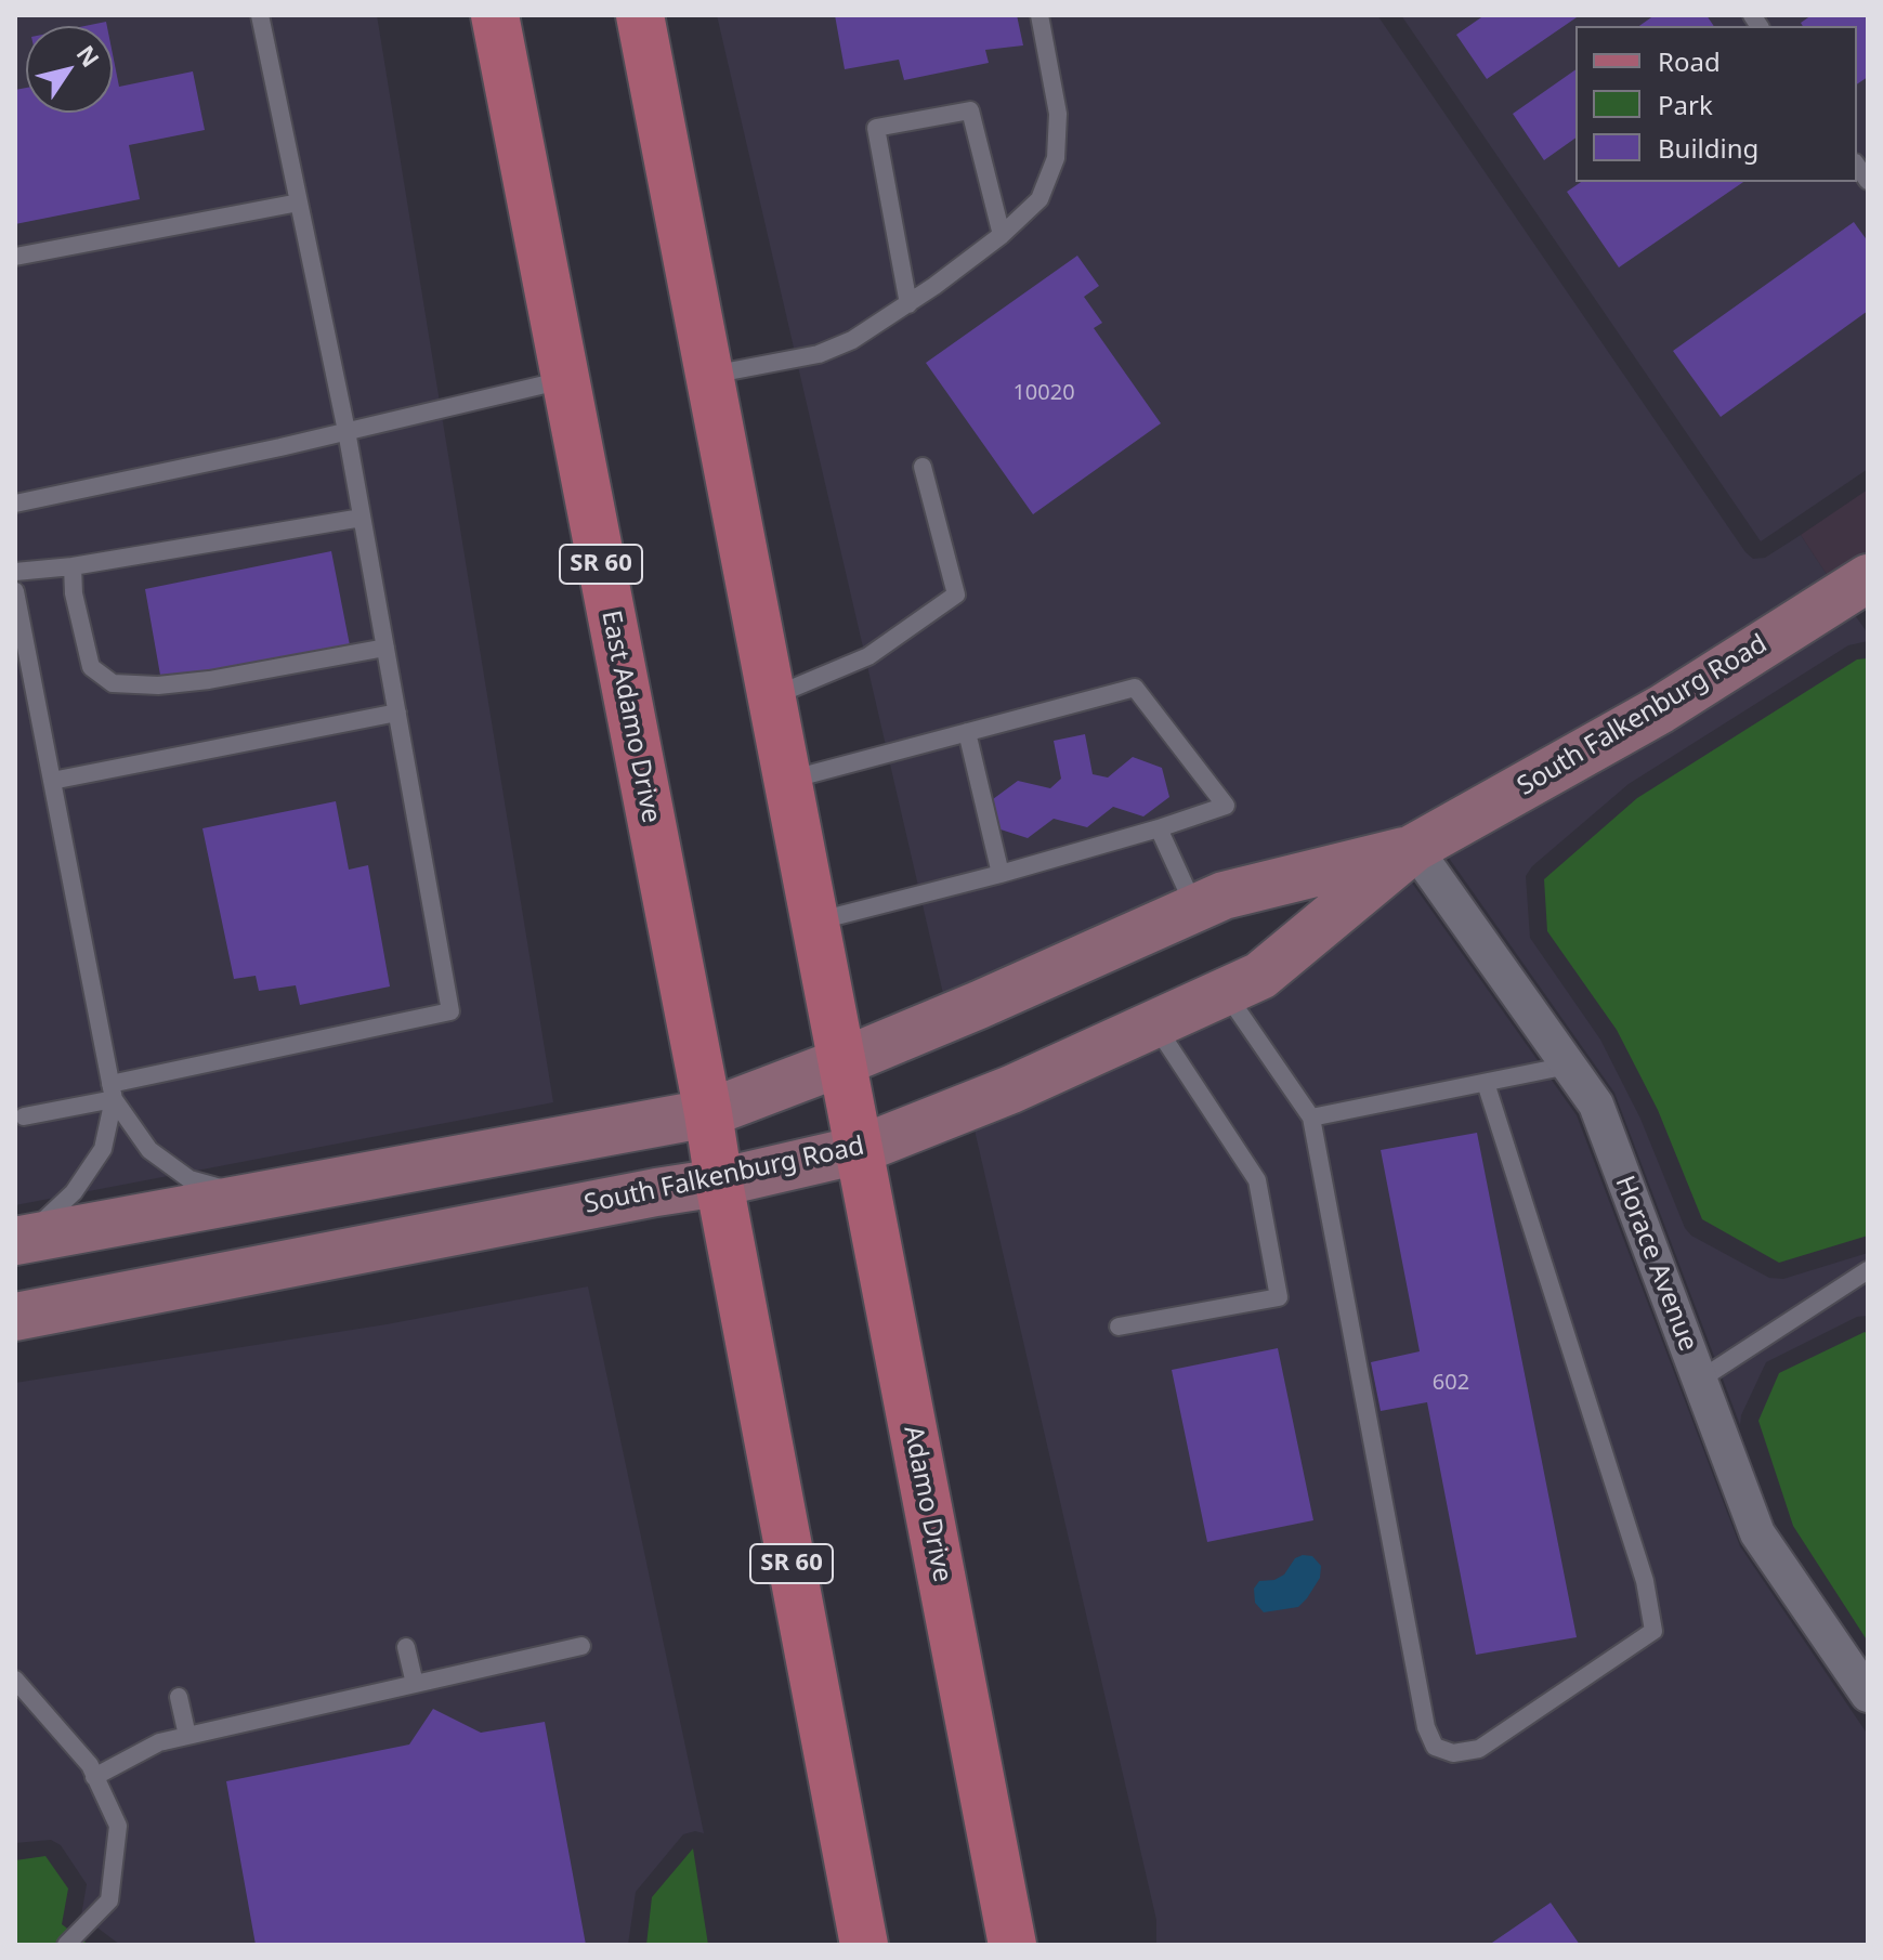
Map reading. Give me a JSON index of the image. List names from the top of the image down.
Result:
{
  "streets": {
    "main road": ["SR 60", "East Adamo Drive", "Adamo Drive"],
    "street": ["South Falkenburg Road", "Horace Avenue"]
  },
  "crossings": [
    ["SR 60", "South Falkenburg Road"],
    ["SR 60", "East Adamo Drive"],
    ["South Falkenburg Road", "East Adamo Drive"],
    ["South Falkenburg Road", "Horace Avenue"],
    ["South Falkenburg Road", "Adamo Drive"]
  ],
  "house_numbers": ["10020", "602"],
  "legend": ["Road", "Park", "Building"],
  "north": "top right"
}
